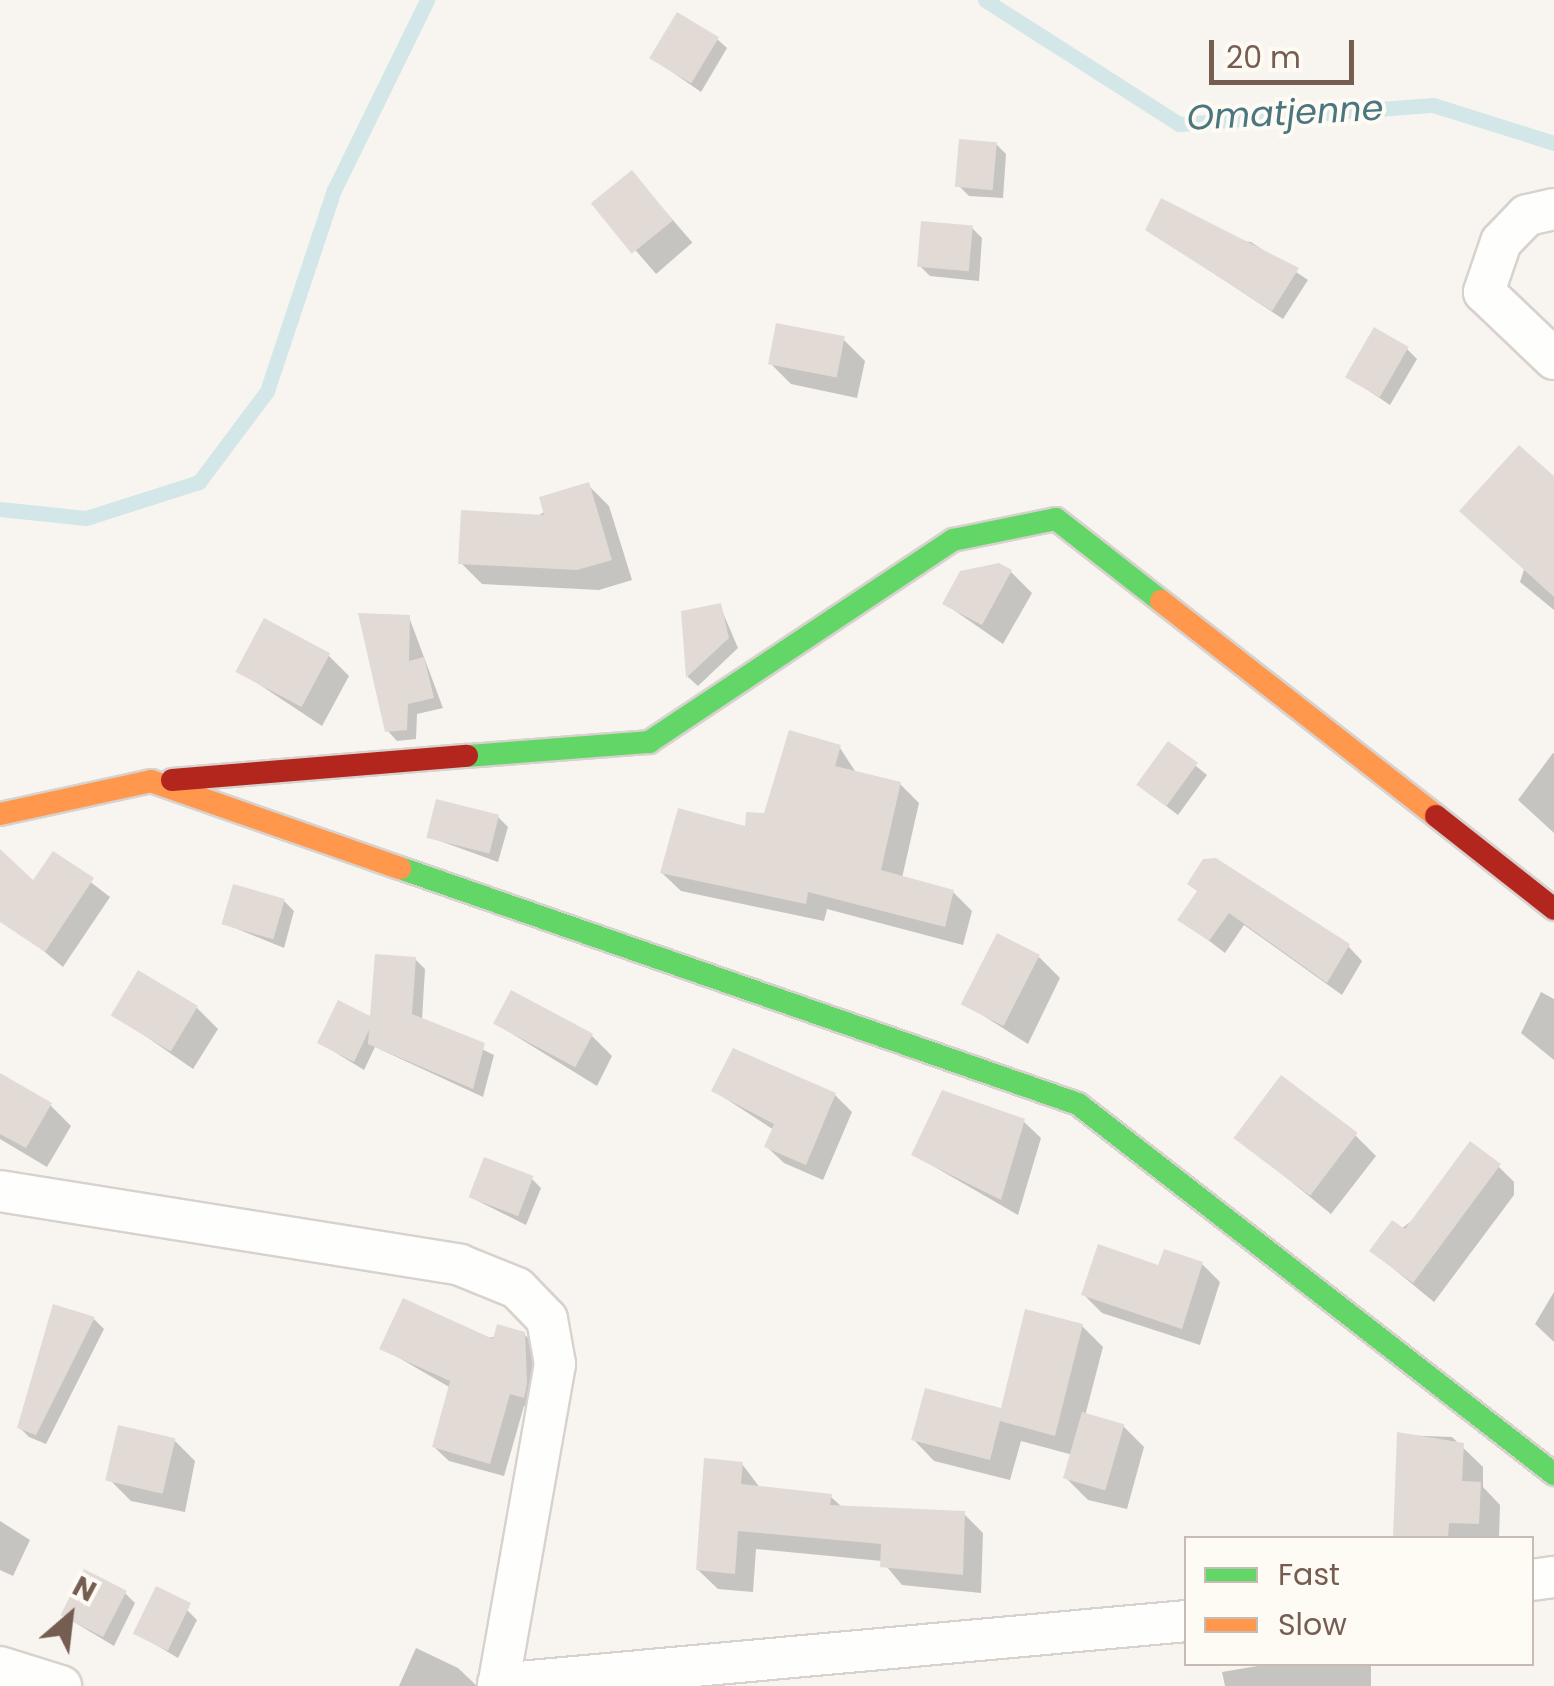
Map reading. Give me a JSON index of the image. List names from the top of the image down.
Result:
{
  "water": ["Omatjenne"],
  "legend": ["Fast", "Slow"],
  "scale_bar": "20 m",
  "north": "top right"
}
